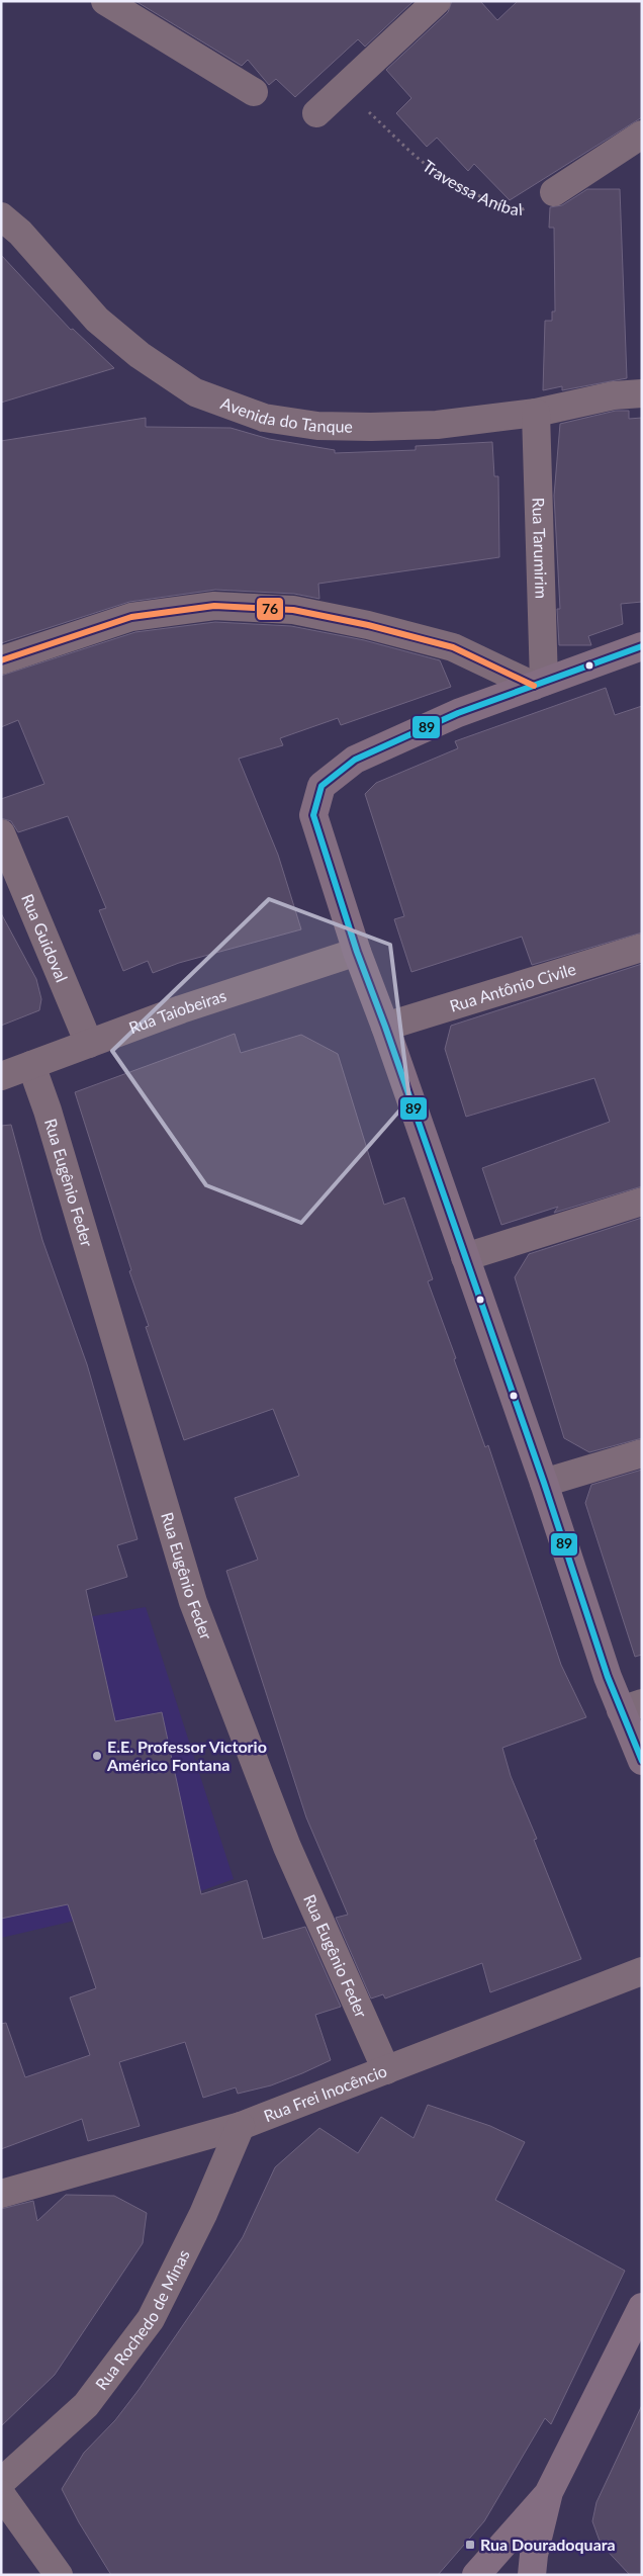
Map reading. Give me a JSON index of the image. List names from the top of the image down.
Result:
{
  "streets": {
    "street": [
      "Avenida do Tanque",
      "Rua Tarumirim",
      "Rua Guidoval",
      "Rua Antônio Civile",
      "Rua Taiobeiras",
      "Rua Eugênio Feder",
      "Rua Frei Inocêncio",
      "Rua Rochedo de Minas"
    ],
    "path": ["Travessa Aníbal"]
  },
  "crossings": [
    ["Avenida do Tanque", "Rua Tarumirim"],
    ["Rua Guidoval", "Rua Taiobeiras"],
    ["Rua Taiobeiras", "Rua Eugênio Feder"],
    ["Rua Eugênio Feder", "Rua Frei Inocêncio"],
    ["Rua Frei Inocêncio", "Rua Rochedo de Minas"]
  ],
  "places": {
    "other": ["E.E. Professor Victorio Américo Fontana"],
    "transit": ["Rua Douradoquara"]
  },
  "lines": ["transit line 76", "transit line 89"]
}
